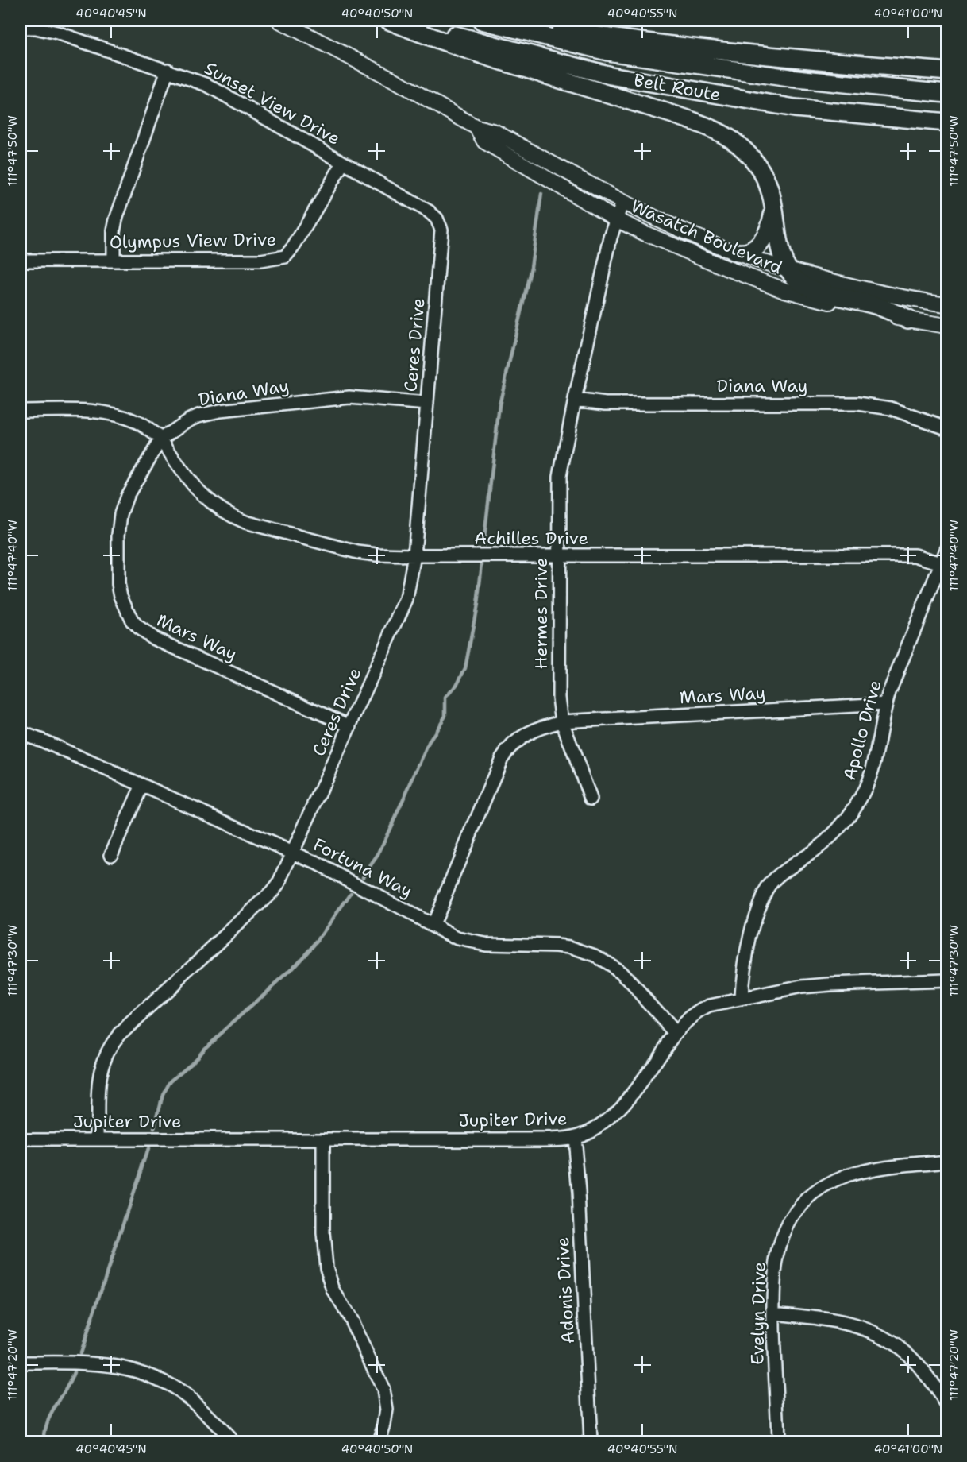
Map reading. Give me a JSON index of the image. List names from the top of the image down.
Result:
{
  "streets": {
    "highway": ["Belt Route"],
    "main road": ["Wasatch Boulevard"],
    "street": [
      "Sunset View Drive",
      "Olympus View Drive",
      "Ceres Drive",
      "Diana Way",
      "Achilles Drive",
      "Hermes Drive",
      "Mars Way",
      "Apollo Drive",
      "Fortuna Way",
      "Jupiter Drive",
      "Adonis Drive",
      "Evelyn Drive"
    ]
  },
  "crossings": [
    ["Sunset View Drive", "Olympus View Drive"],
    ["Sunset View Drive", "Ceres Drive"],
    ["Wasatch Boulevard", "Hermes Drive"],
    ["Ceres Drive", "Diana Way"],
    ["Ceres Drive", "Achilles Drive"],
    ["Ceres Drive", "Mars Way"],
    ["Ceres Drive", "Fortuna Way"],
    ["Ceres Drive", "Jupiter Drive"],
    ["Diana Way", "Achilles Drive"],
    ["Diana Way", "Hermes Drive"],
    ["Diana Way", "Mars Way"],
    ["Achilles Drive", "Hermes Drive"],
    ["Achilles Drive", "Mars Way"],
    ["Achilles Drive", "Apollo Drive"],
    ["Hermes Drive", "Mars Way"],
    ["Mars Way", "Apollo Drive"],
    ["Apollo Drive", "Jupiter Drive"],
    ["Fortuna Way", "Jupiter Drive"],
    ["Jupiter Drive", "Adonis Drive"]
  ],
  "coordinates": [
    "40°40'45\"N",
    "40°40'50\"N",
    "40°40'55\"N",
    "40°41'00\"N",
    "111°47'50\"W",
    "111°47'40\"W",
    "111°47'30\"W",
    "111°47'20\"W"
  ]
}
